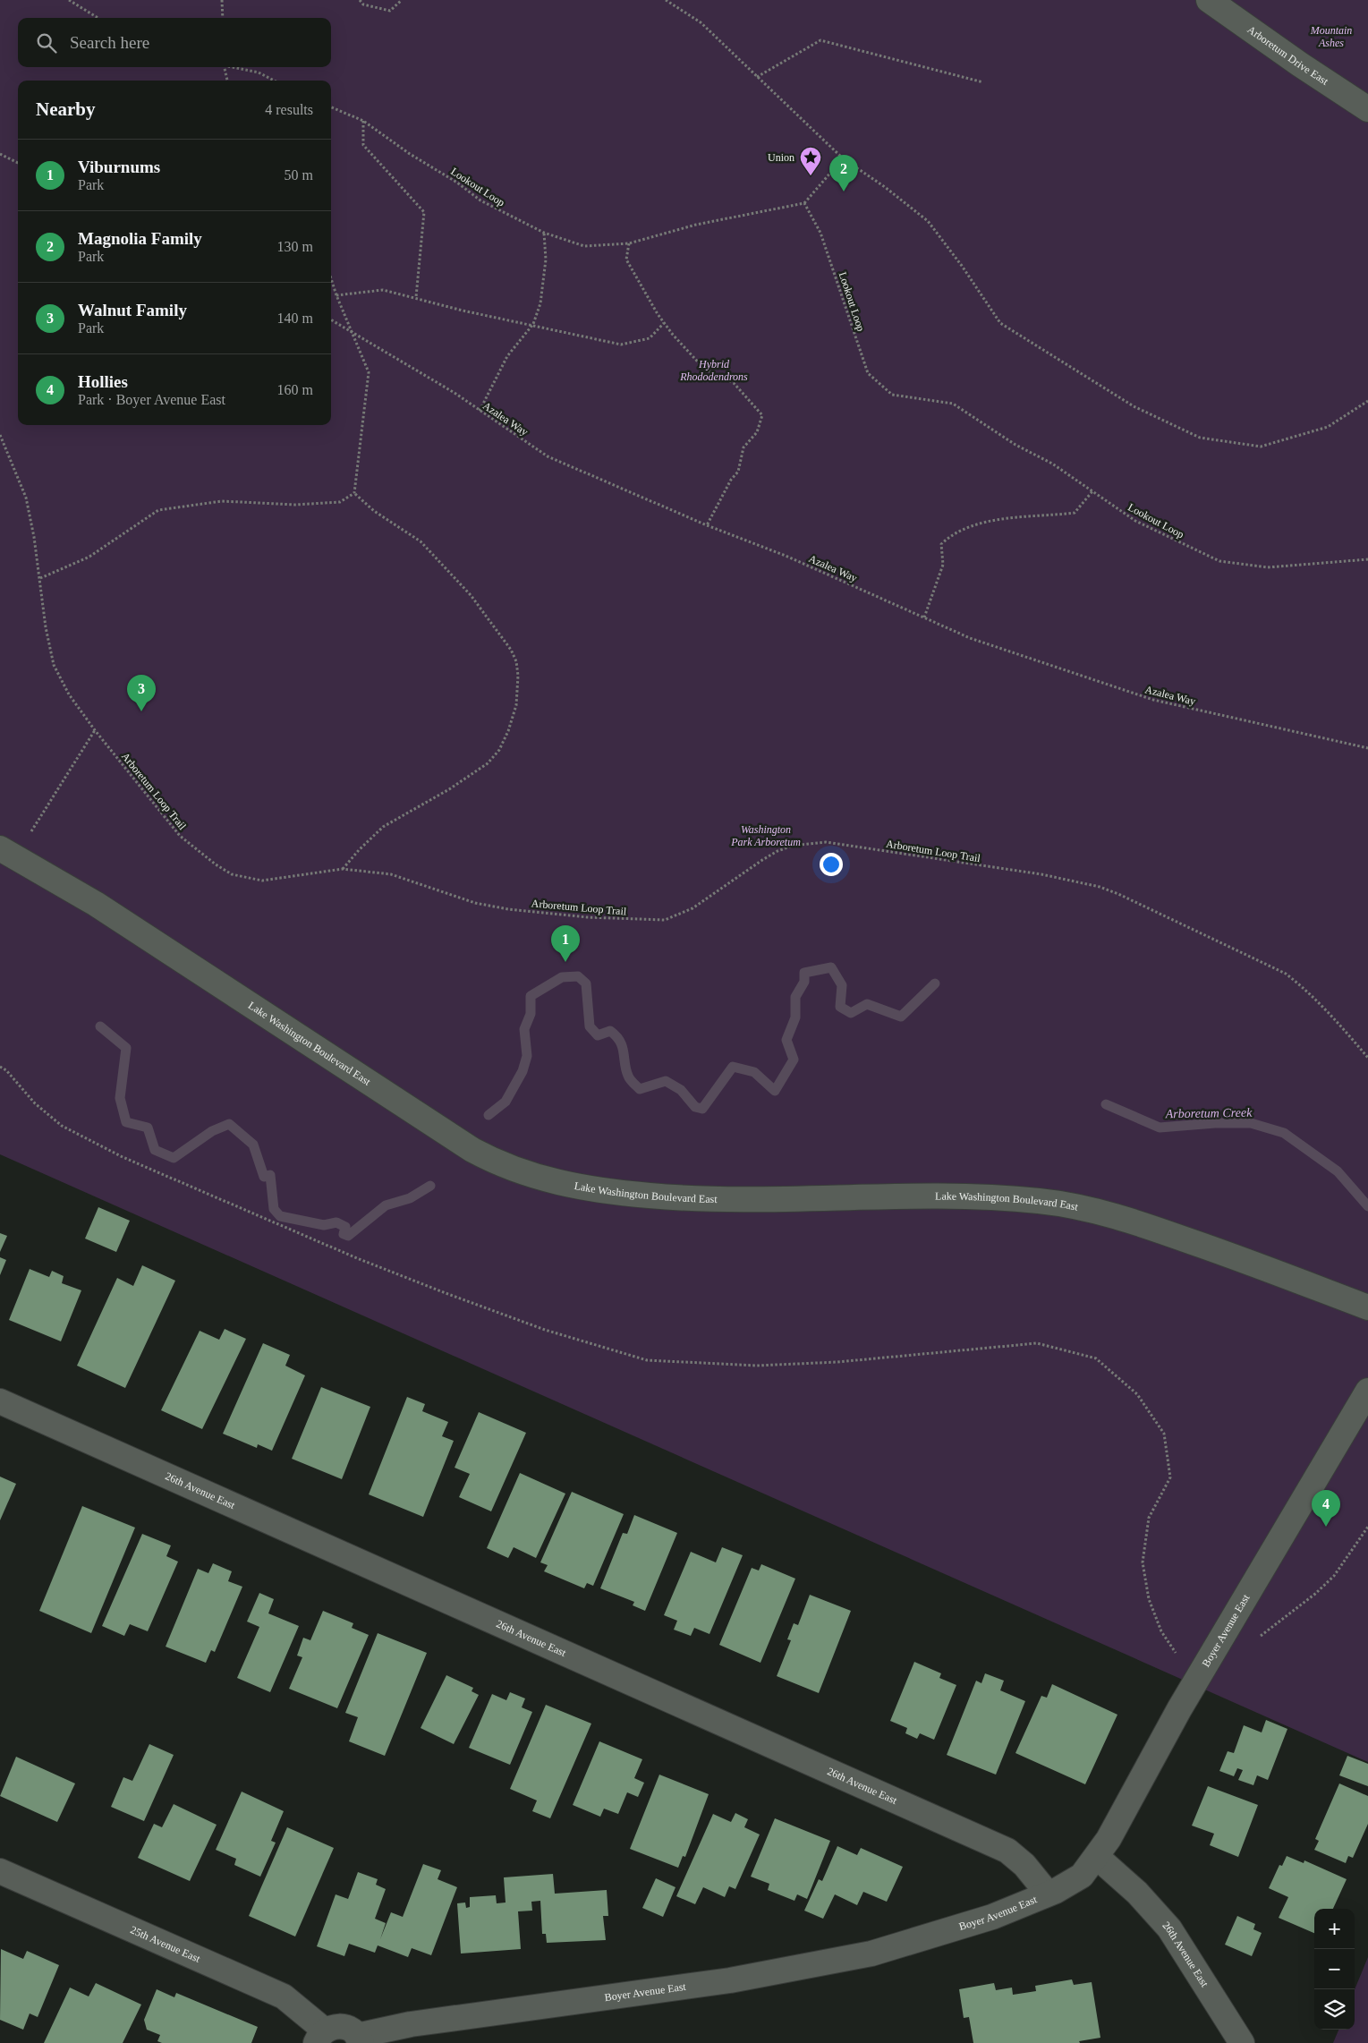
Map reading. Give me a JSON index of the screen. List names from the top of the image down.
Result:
{
  "streets": {
    "street": [
      "Arboretum Drive East",
      "Lake Washington Boulevard East",
      "26th Avenue East",
      "Boyer Avenue East",
      "25th Avenue East"
    ],
    "path": ["Lookout Loop", "Azalea Way", "Arboretum Loop Trail"]
  },
  "crossings": [
    ["26th Avenue East", "Boyer Avenue East"]
  ],
  "water": ["Arboretum Creek"],
  "parks": ["Mountain Ashes", "Hybrid Rhododendrons", "Washington Park Arboretum"],
  "places": {
    "place": ["Union"]
  },
  "page": {
    "search": "Search here",
    "heading": ["Nearby", "4 results"],
    "list": [
      {
        "mark": "1",
        "name": "Viburnums",
        "note": "Park",
        "value": "50 m"
      },
      {
        "mark": "2",
        "name": "Magnolia Family",
        "note": "Park",
        "value": "130 m"
      },
      {
        "mark": "3",
        "name": "Walnut Family",
        "note": "Park",
        "value": "140 m"
      },
      {
        "mark": "4",
        "name": "Hollies",
        "note": "Park · Boyer Avenue East",
        "value": "160 m"
      }
    ],
    "pins": [
      "2",
      "3",
      "1",
      "4"
    ],
    "map_buttons": ["+", "−"]
  }
}
